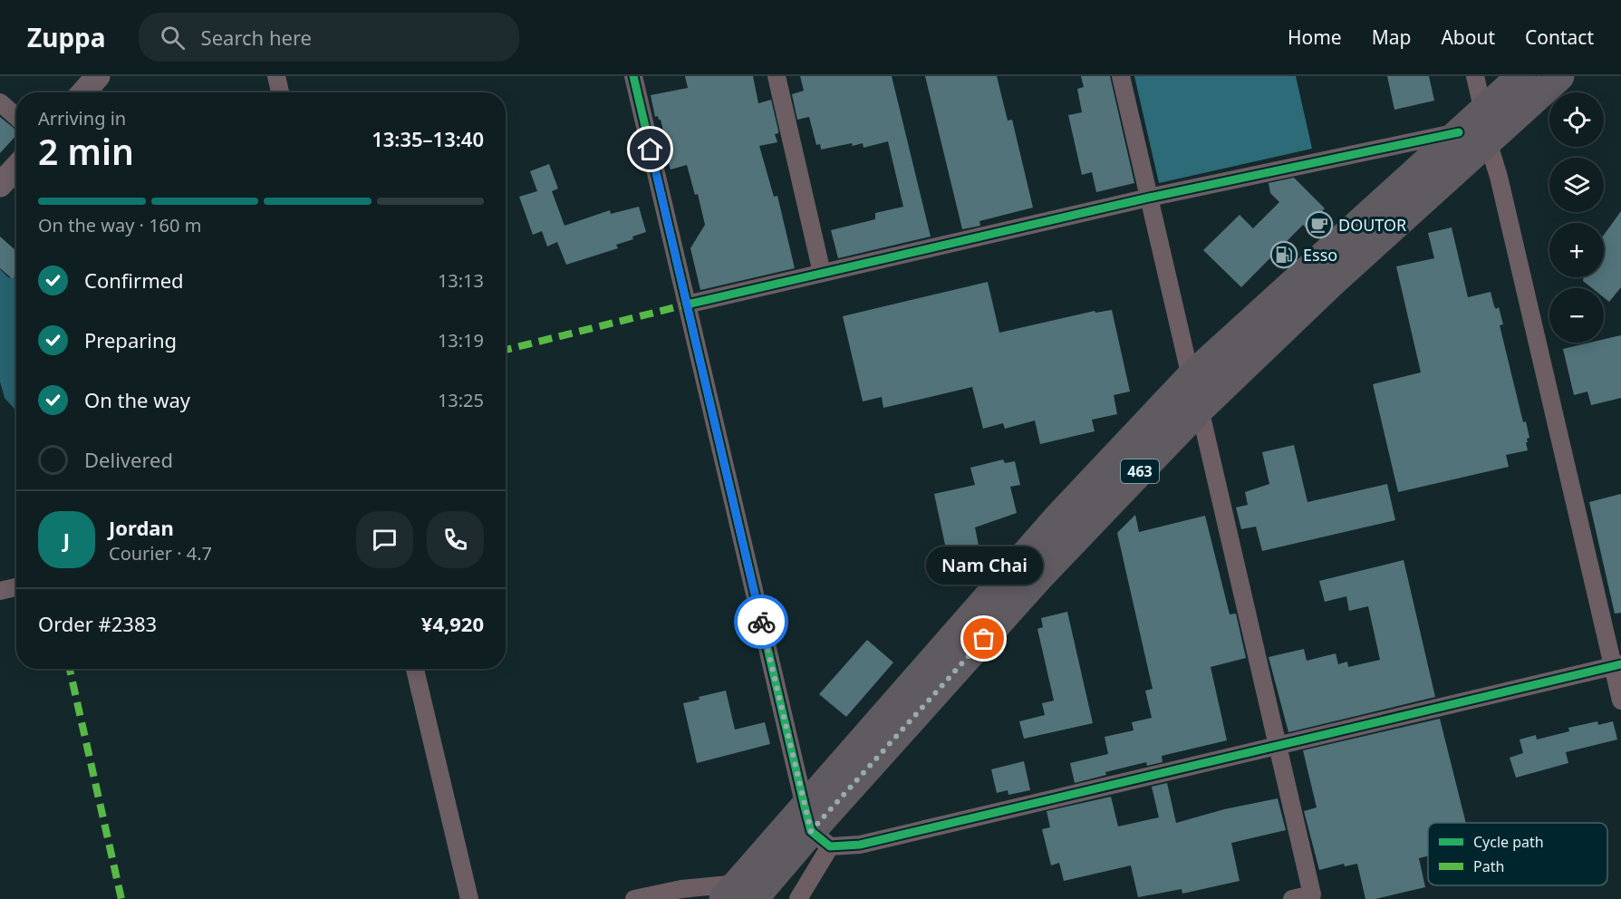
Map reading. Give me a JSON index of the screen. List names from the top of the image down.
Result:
{
  "streets": {
    "highway": ["463"]
  },
  "places": {
    "cafe": ["DOUTOR"],
    "fuel station": ["Esso"],
    "other": ["Nam Chai"]
  },
  "legend": ["Cycle path", "Path"],
  "page": {
    "header": "Zuppa",
    "search": "Search here",
    "nav": [
      "Home",
      "Map",
      "About",
      "Contact"
    ],
    "map_buttons": ["+", "−"],
    "heading": ["2 min", "Arriving in", "13:35–13:40"],
    "panel": [
      "Jordan",
      "Courier · 4.7",
      "Order #2383",
      "¥4,920"
    ],
    "bar": "On the way · 160 m",
    "list": [
      ["Confirmed", "13:13"],
      ["Preparing", "13:19"],
      ["On the way", "13:25"],
      "Delivered"
    ],
    "round": "J",
    "bubble": "Nam Chai"
  }
}
